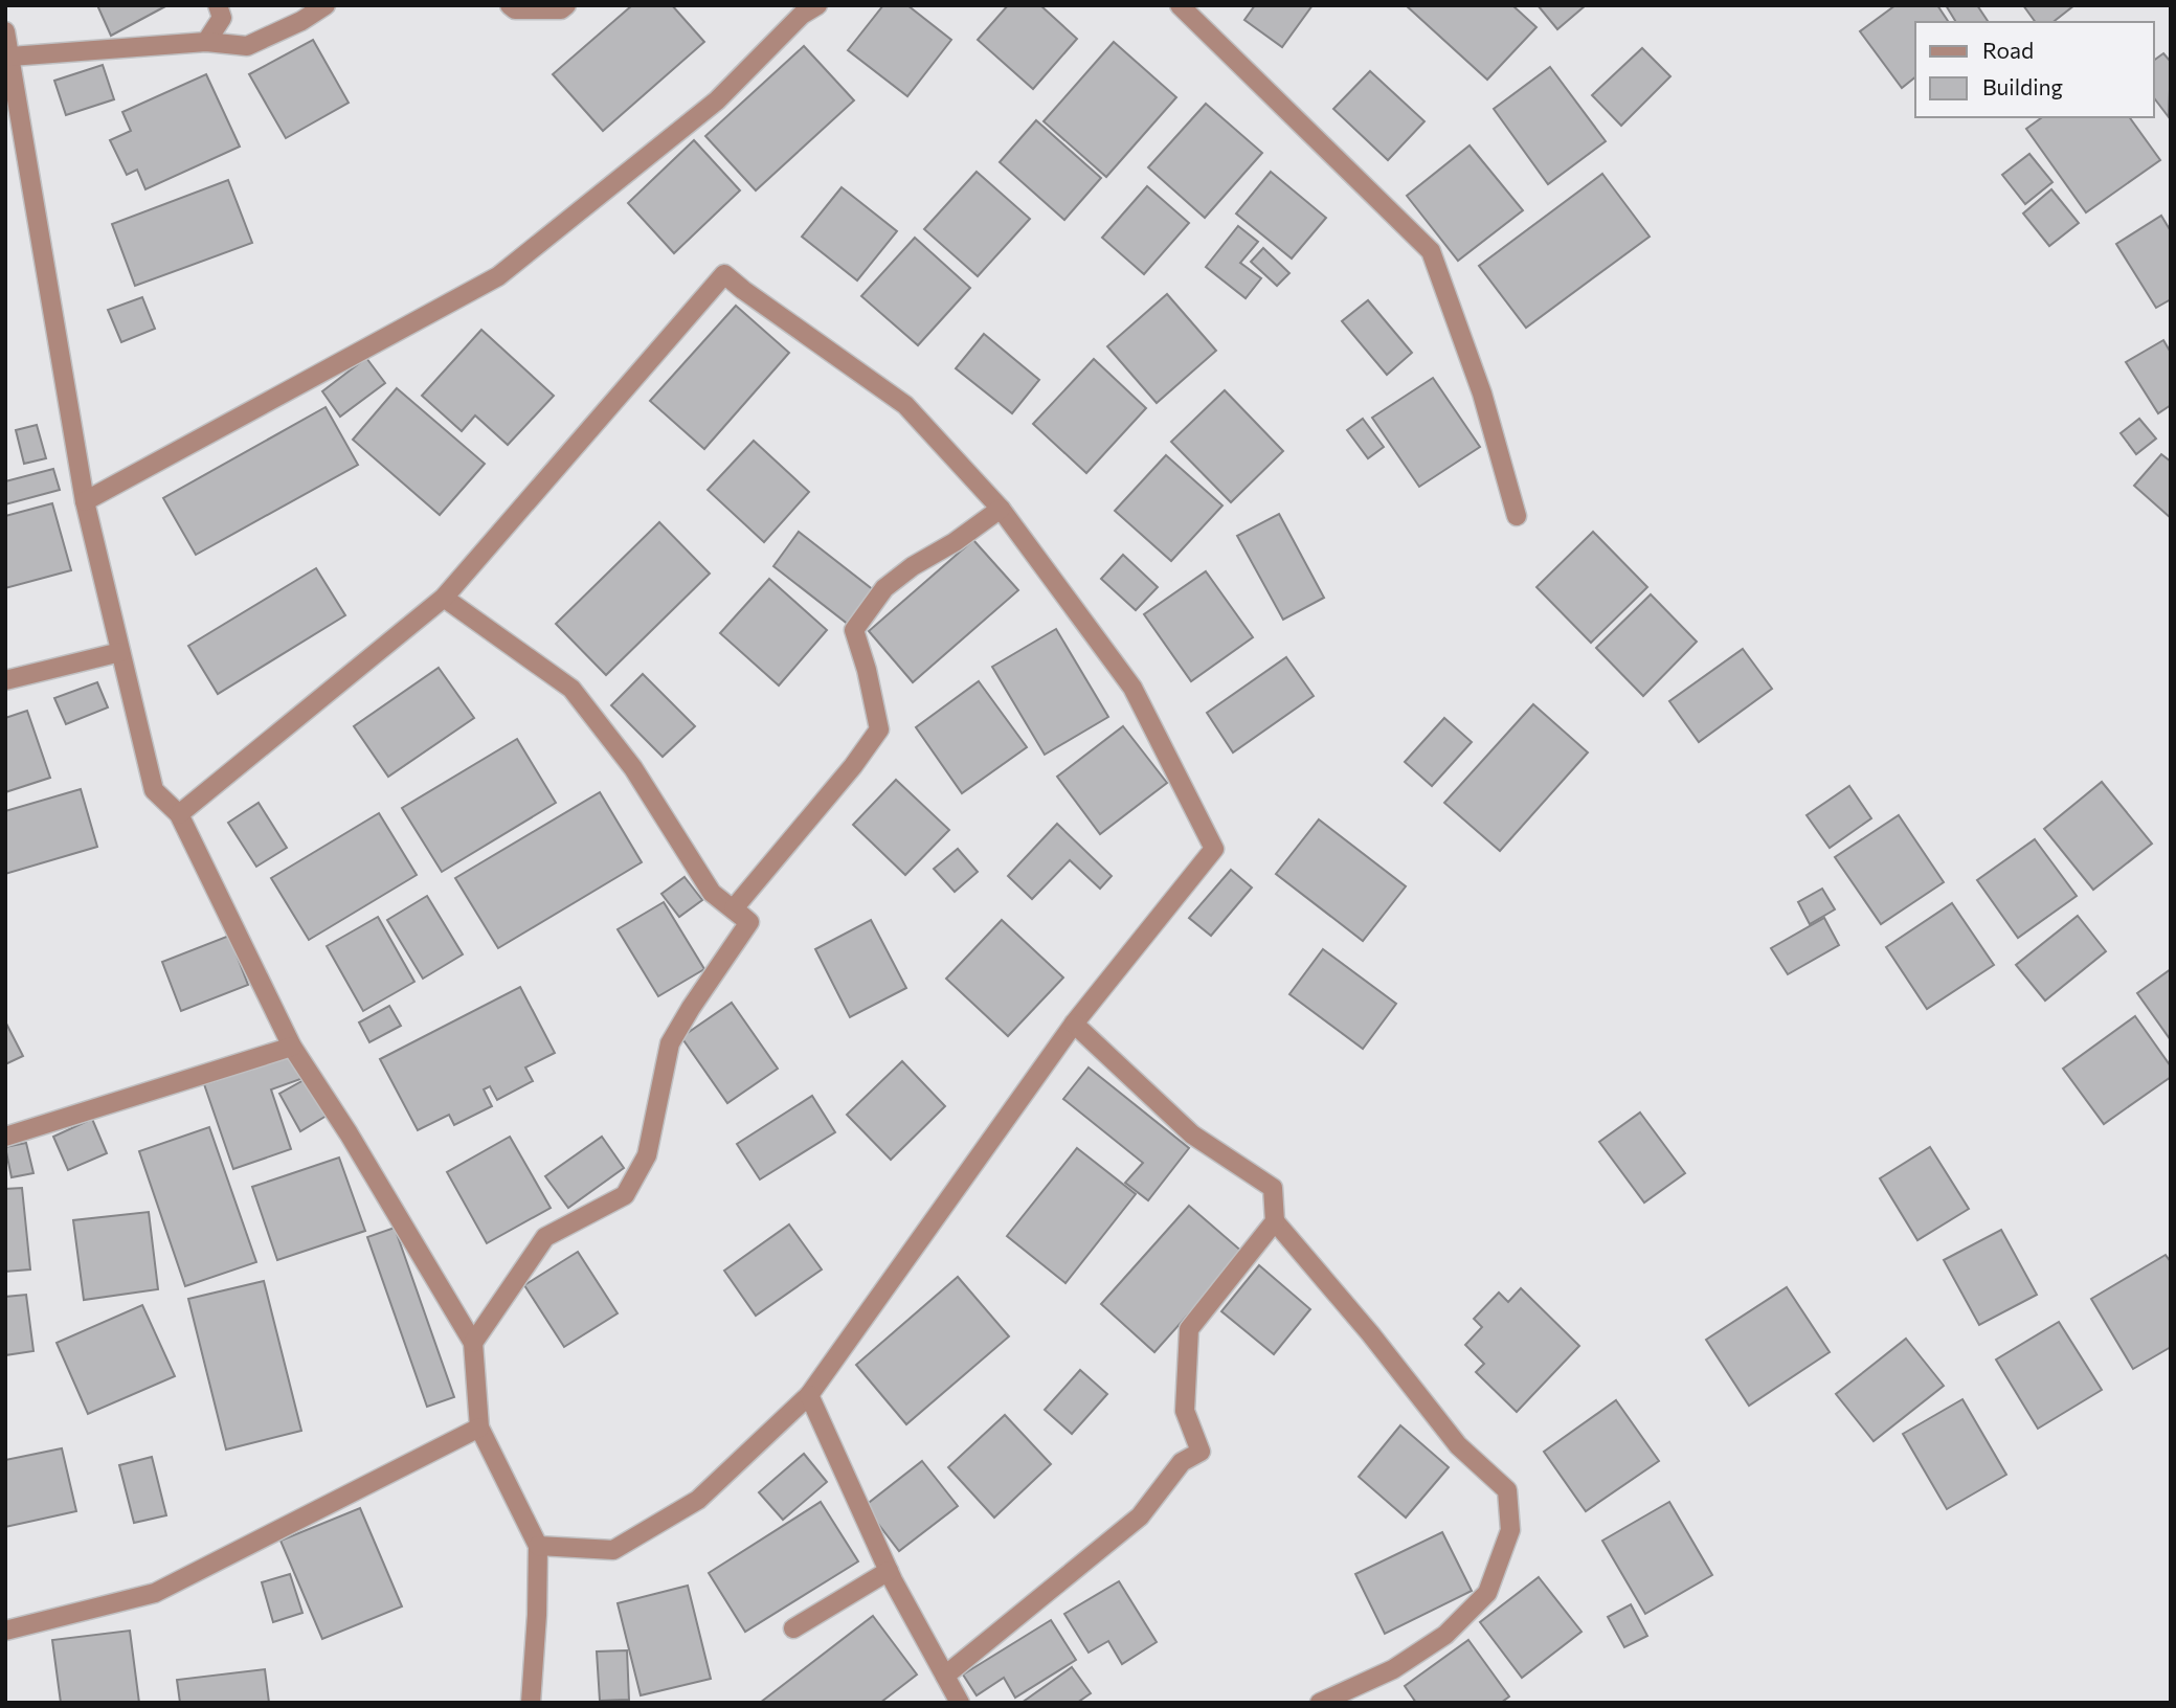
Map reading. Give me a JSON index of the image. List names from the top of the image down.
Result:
{
  "legend": ["Road", "Building"]
}
